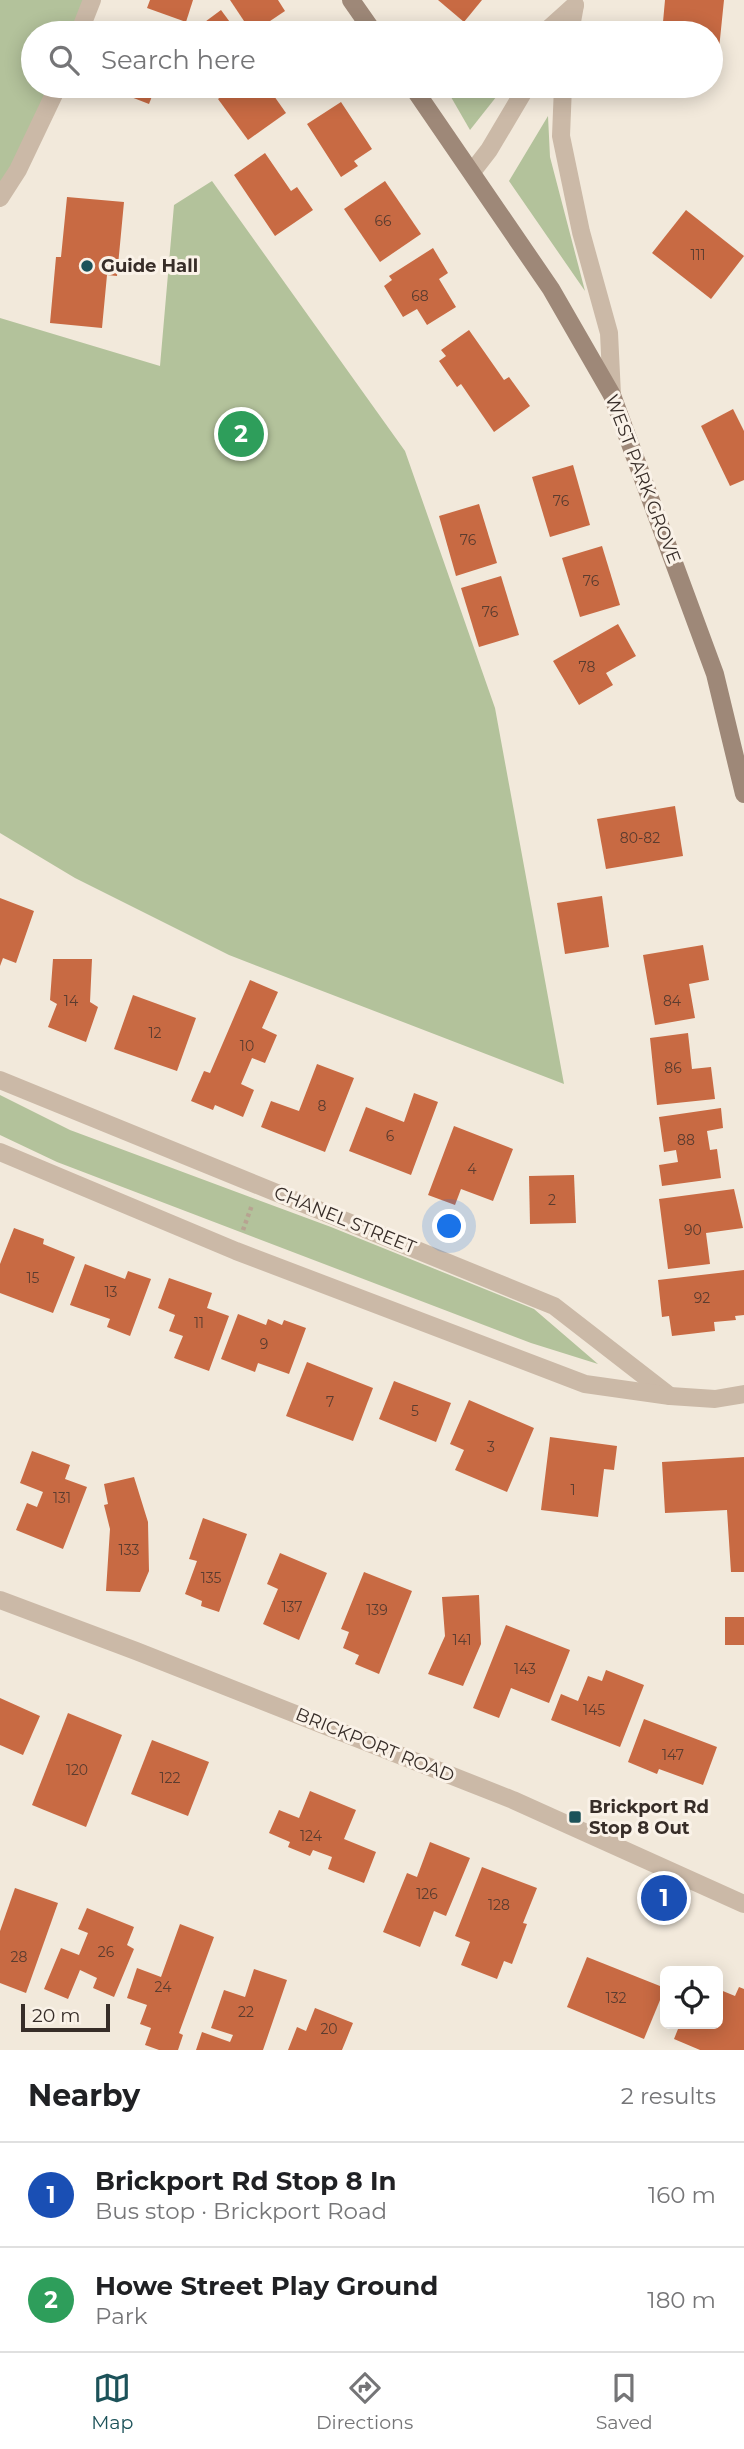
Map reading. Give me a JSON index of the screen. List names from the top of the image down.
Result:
{
  "streets": {
    "main road": ["WEST PARK GROVE"],
    "street": ["CHANEL STREET", "BRICKPORT ROAD"]
  },
  "places": {
    "other": ["Guide Hall"],
    "transit": ["Brickport Rd Stop 8 Out"]
  },
  "house_numbers": [
    "66",
    "111",
    "68",
    "76",
    "76",
    "76",
    "76",
    "78",
    "80-82",
    "14",
    "84",
    "12",
    "10",
    "86",
    "8",
    "6",
    "88",
    "4",
    "2",
    "90",
    "15",
    "13",
    "92",
    "11",
    "9",
    "7",
    "5",
    "3",
    "1",
    "131",
    "133",
    "135",
    "137",
    "139",
    "141",
    "143",
    "145",
    "147",
    "120",
    "122",
    "124",
    "126",
    "128",
    "26",
    "28",
    "24",
    "132",
    "22",
    "20"
  ],
  "scale_bar": "20 m",
  "page": {
    "search": "Search here",
    "pins": ["2", "1"],
    "scale": "20 m",
    "heading": ["Nearby", "2 results"],
    "list": [
      {
        "mark": "1",
        "name": "Brickport Rd Stop 8 In",
        "note": "Bus stop · Brickport Road",
        "value": "160 m"
      },
      {
        "mark": "2",
        "name": "Howe Street Play Ground",
        "note": "Park",
        "value": "180 m"
      }
    ],
    "nav": ["Map", "Directions", "Saved"]
  }
}
